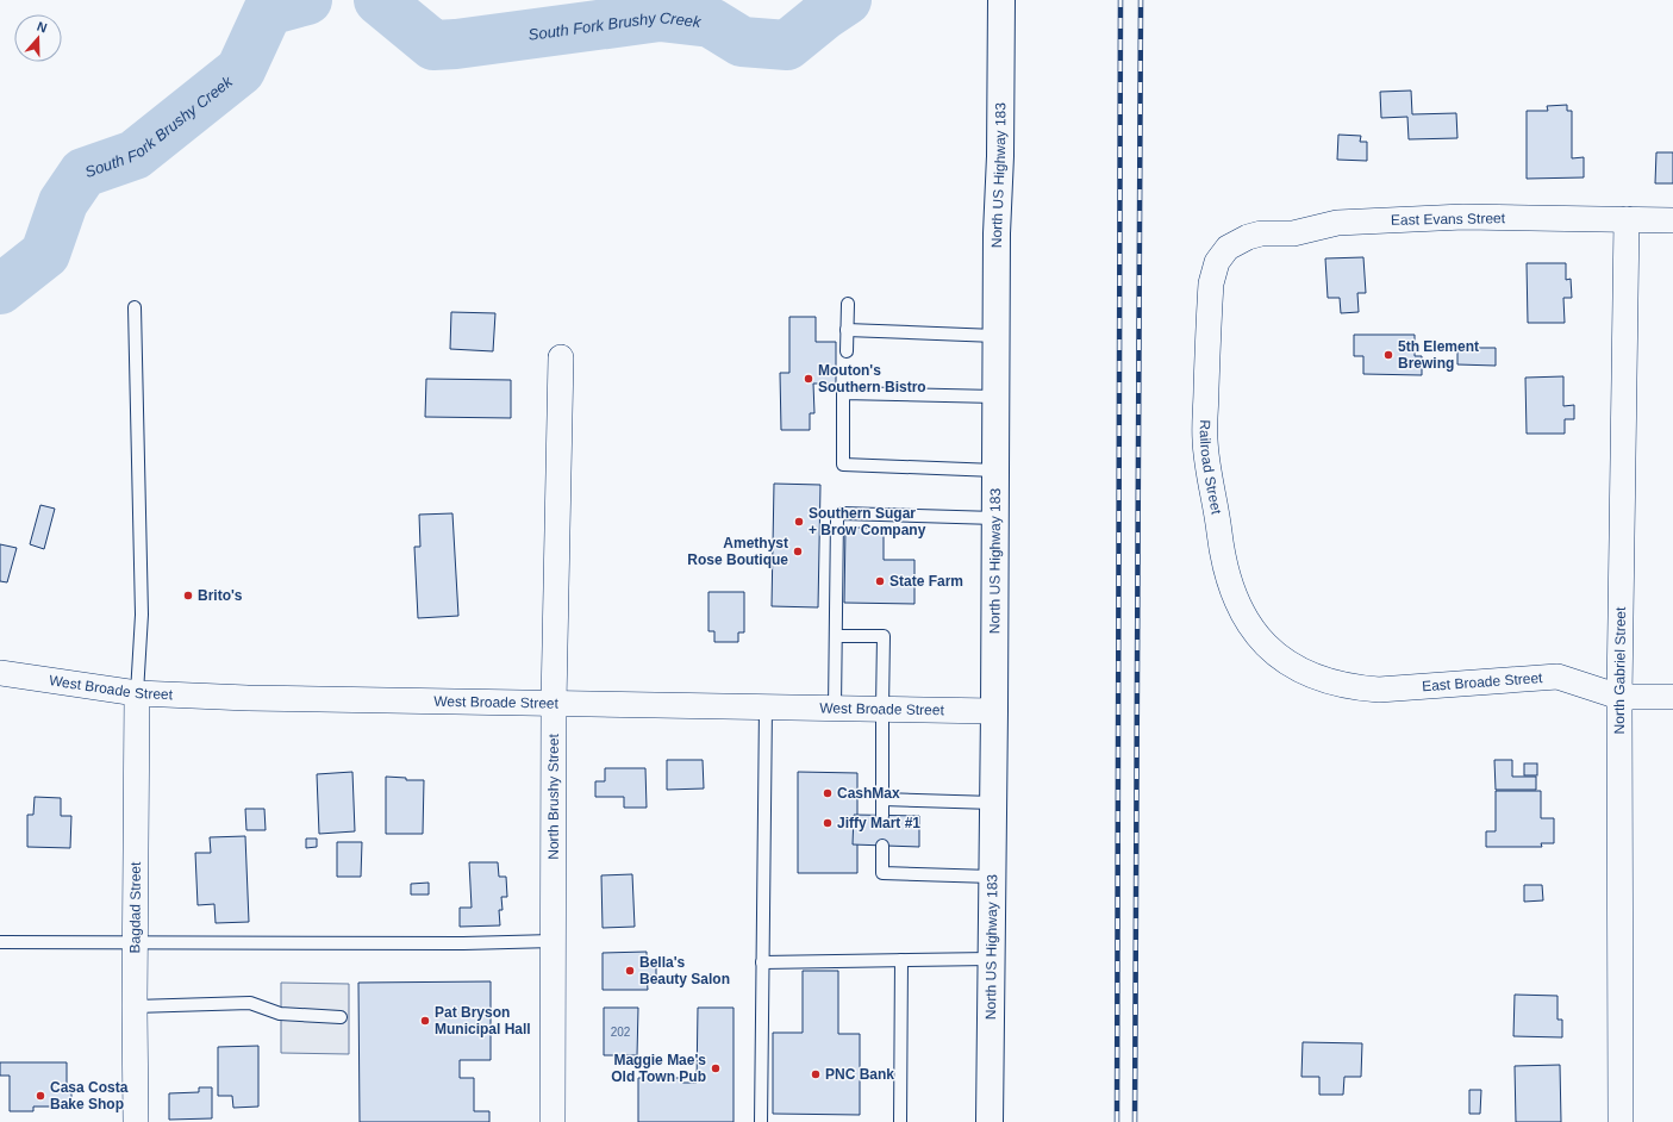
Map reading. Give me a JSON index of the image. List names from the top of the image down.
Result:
{
  "streets": {
    "main road": ["North US Highway 183"],
    "street": [
      "East Evans Street",
      "Railroad Street",
      "North Gabriel Street",
      "East Broade Street",
      "West Broade Street",
      "North Brushy Street",
      "Bagdad Street"
    ]
  },
  "crossings": [
    ["North US Highway 183", "West Broade Street"],
    ["East Evans Street", "Railroad Street"],
    ["East Evans Street", "North Gabriel Street"],
    ["Railroad Street", "East Broade Street"],
    ["North Gabriel Street", "East Broade Street"],
    ["West Broade Street", "North Brushy Street"],
    ["West Broade Street", "Bagdad Street"]
  ],
  "water": ["South Fork Brushy Creek"],
  "places": [
    "5th Element Brewing",
    "Mouton's Southern Bistro",
    "Southern Sugar + Brow Company",
    "Amethyst Rose Boutique",
    "State Farm",
    "Brito's",
    "CashMax",
    "Jiffy Mart #1",
    "Bella's Beauty Salon",
    "Pat Bryson Municipal Hall",
    "Maggie Mae's Old Town Pub",
    "PNC Bank",
    "Casa Costa Bake Shop"
  ],
  "house_numbers": ["202"],
  "north": "top"
}
